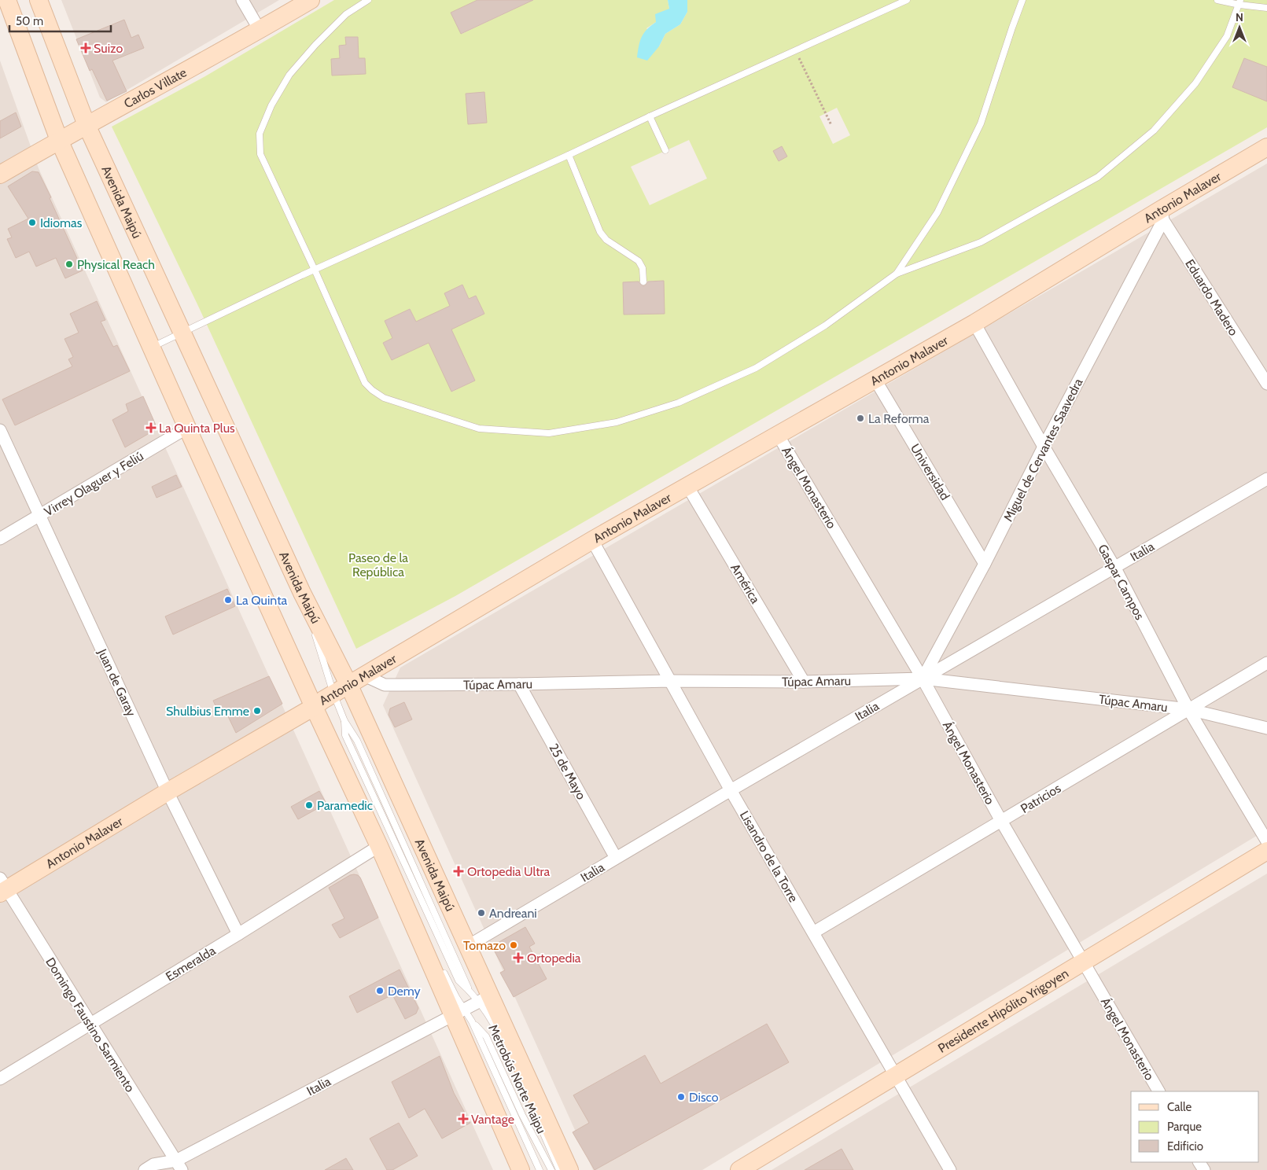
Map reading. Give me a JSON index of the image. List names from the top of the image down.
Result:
{
  "streets": {
    "main road": [
      "Carlos Villate",
      "Antonio Malaver",
      "Avenida Maipú",
      "Presidente Hipólito Yrigoyen"
    ],
    "street": [
      "Eduardo Madero",
      "Miguel de Cervantes Saavedra",
      "Universidad",
      "Virrey Olaguer y Feliú",
      "Ángel Monasterio",
      "Italia",
      "Gaspar Campos",
      "América",
      "Túpac Amaru",
      "Juan de Garay",
      "25 de Mayo",
      "Patricios",
      "Lisandro de la Torre",
      "Esmeralda",
      "Domingo Faustino Sarmiento"
    ],
    "lane": ["Metrobús Norte Maipu"]
  },
  "crossings": [
    ["Carlos Villate", "Avenida Maipú"],
    ["Antonio Malaver", "Avenida Maipú"],
    ["Antonio Malaver", "Eduardo Madero"],
    ["Antonio Malaver", "Miguel de Cervantes Saavedra"],
    ["Antonio Malaver", "Universidad"],
    ["Antonio Malaver", "Ángel Monasterio"],
    ["Antonio Malaver", "Gaspar Campos"],
    ["Antonio Malaver", "América"],
    ["Antonio Malaver", "Túpac Amaru"],
    ["Antonio Malaver", "Juan de Garay"],
    ["Antonio Malaver", "Lisandro de la Torre"],
    ["Antonio Malaver", "Domingo Faustino Sarmiento"],
    ["Antonio Malaver", "Metrobús Norte Maipu"],
    ["Avenida Maipú", "Italia"],
    ["Avenida Maipú", "Metrobús Norte Maipu"],
    ["Eduardo Madero", "Miguel de Cervantes Saavedra"],
    ["Miguel de Cervantes Saavedra", "Universidad"],
    ["Miguel de Cervantes Saavedra", "Ángel Monasterio"],
    ["Miguel de Cervantes Saavedra", "Italia"],
    ["Miguel de Cervantes Saavedra", "Gaspar Campos"],
    ["Miguel de Cervantes Saavedra", "Túpac Amaru"],
    ["Virrey Olaguer y Feliú", "Juan de Garay"],
    ["Ángel Monasterio", "Italia"],
    ["Ángel Monasterio", "Túpac Amaru"],
    ["Ángel Monasterio", "Patricios"],
    ["Ángel Monasterio", "Presidente Hipólito Yrigoyen"],
    ["Italia", "Gaspar Campos"],
    ["Italia", "Túpac Amaru"],
    ["Italia", "25 de Mayo"],
    ["Italia", "Lisandro de la Torre"],
    ["Italia", "Domingo Faustino Sarmiento"],
    ["Italia", "Metrobús Norte Maipu"],
    ["Gaspar Campos", "Túpac Amaru"],
    ["Gaspar Campos", "Patricios"],
    ["América", "Túpac Amaru"],
    ["Túpac Amaru", "25 de Mayo"],
    ["Túpac Amaru", "Patricios"],
    ["Túpac Amaru", "Lisandro de la Torre"],
    ["Juan de Garay", "Esmeralda"],
    ["Patricios", "Lisandro de la Torre"],
    ["Lisandro de la Torre", "Presidente Hipólito Yrigoyen"],
    ["Esmeralda", "Domingo Faustino Sarmiento"]
  ],
  "parks": ["Paseo de la República"],
  "places": {
    "health": [
      "Suizo",
      "La Quinta Plus",
      "Ortopedia Ultra",
      "Ortopedia",
      "Vantage"
    ],
    "other": [
      "Idiomas",
      "Physical Reach",
      "La Reforma",
      "La Quinta",
      "Shulbius Emme",
      "Paramedic",
      "Andreani",
      "Tomazo",
      "Demy",
      "Disco"
    ]
  },
  "legend": ["Calle", "Parque", "Edificio"],
  "scale_bar": "50 m",
  "north": "top"
}
